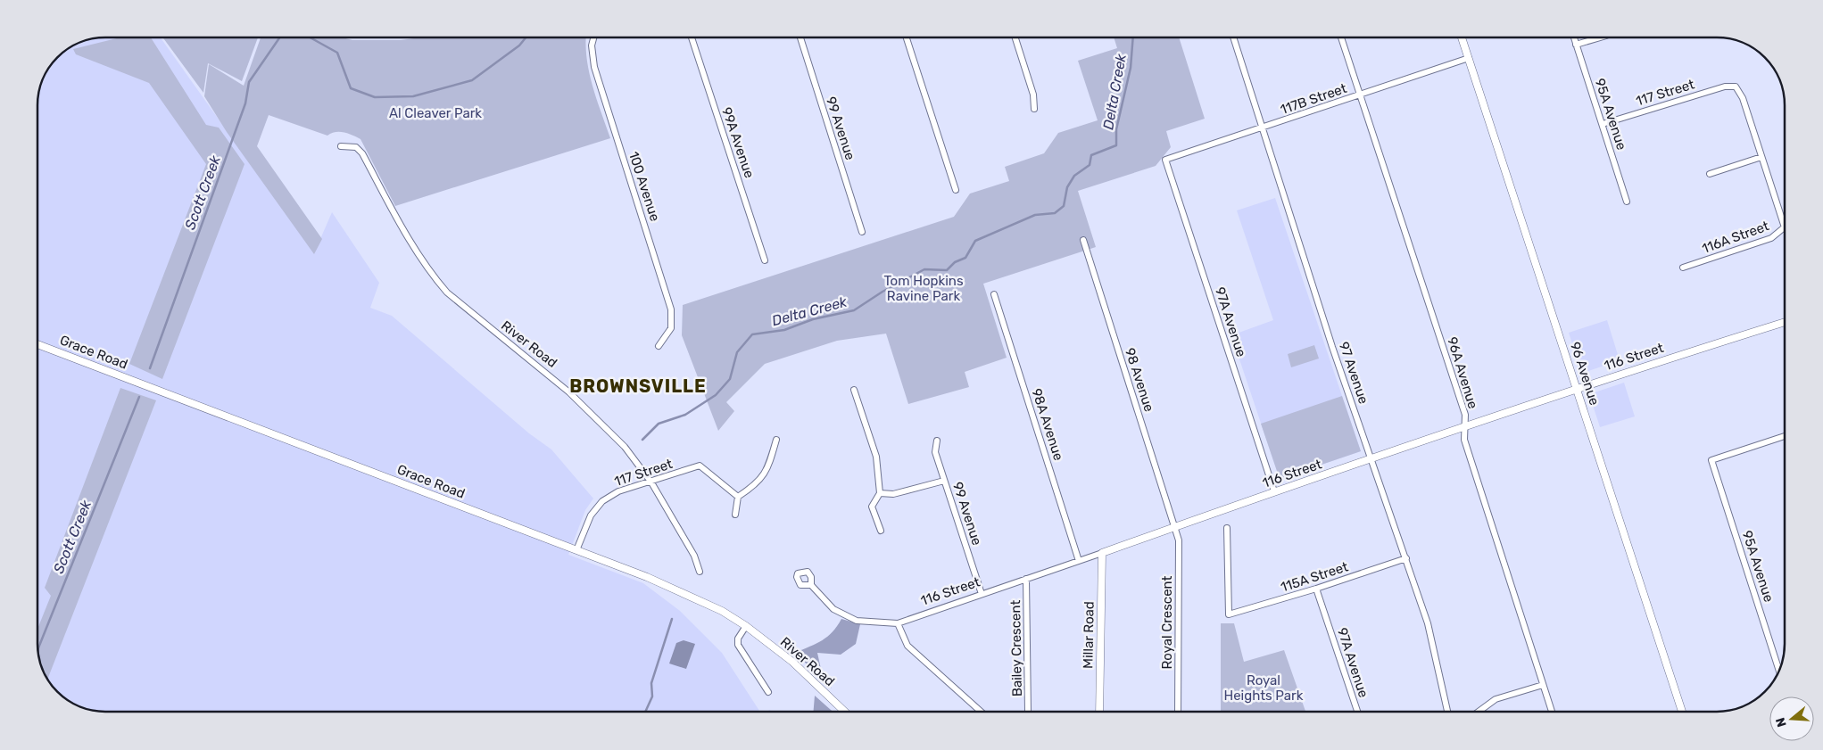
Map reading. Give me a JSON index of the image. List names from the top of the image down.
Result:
{
  "streets": {
    "street": [
      "117 Street",
      "117B Street",
      "95A Avenue",
      "99 Avenue",
      "99A Avenue",
      "100 Avenue",
      "116A Street",
      "97A Avenue",
      "River Road",
      "Grace Road",
      "116 Street",
      "97 Avenue",
      "96A Avenue",
      "96 Avenue",
      "98 Avenue",
      "98A Avenue",
      "115A Street",
      "Royal Crescent",
      "Millar Road",
      "Bailey Crescent"
    ]
  },
  "crossings": [
    ["117 Street", "95A Avenue"],
    ["117 Street", "River Road"],
    ["117 Street", "Grace Road"],
    ["117B Street", "97A Avenue"],
    ["117B Street", "97 Avenue"],
    ["117B Street", "96A Avenue"],
    ["117B Street", "96 Avenue"],
    ["99 Avenue", "116 Street"],
    ["97A Avenue", "116 Street"],
    ["97A Avenue", "115A Street"],
    ["River Road", "Grace Road"],
    ["116 Street", "97 Avenue"],
    ["116 Street", "96A Avenue"],
    ["116 Street", "96 Avenue"],
    ["116 Street", "98 Avenue"],
    ["116 Street", "98A Avenue"],
    ["116 Street", "Royal Crescent"],
    ["116 Street", "Millar Road"],
    ["116 Street", "Bailey Crescent"],
    ["97 Avenue", "115A Street"],
    ["98 Avenue", "Royal Crescent"]
  ],
  "districts": ["BROWNSVILLE"],
  "water": ["Delta Creek", "Scott Creek"],
  "parks": ["Al Cleaver Park", "Tom Hopkins Ravine Park", "Royal Heights Park"],
  "north": "left"
}
